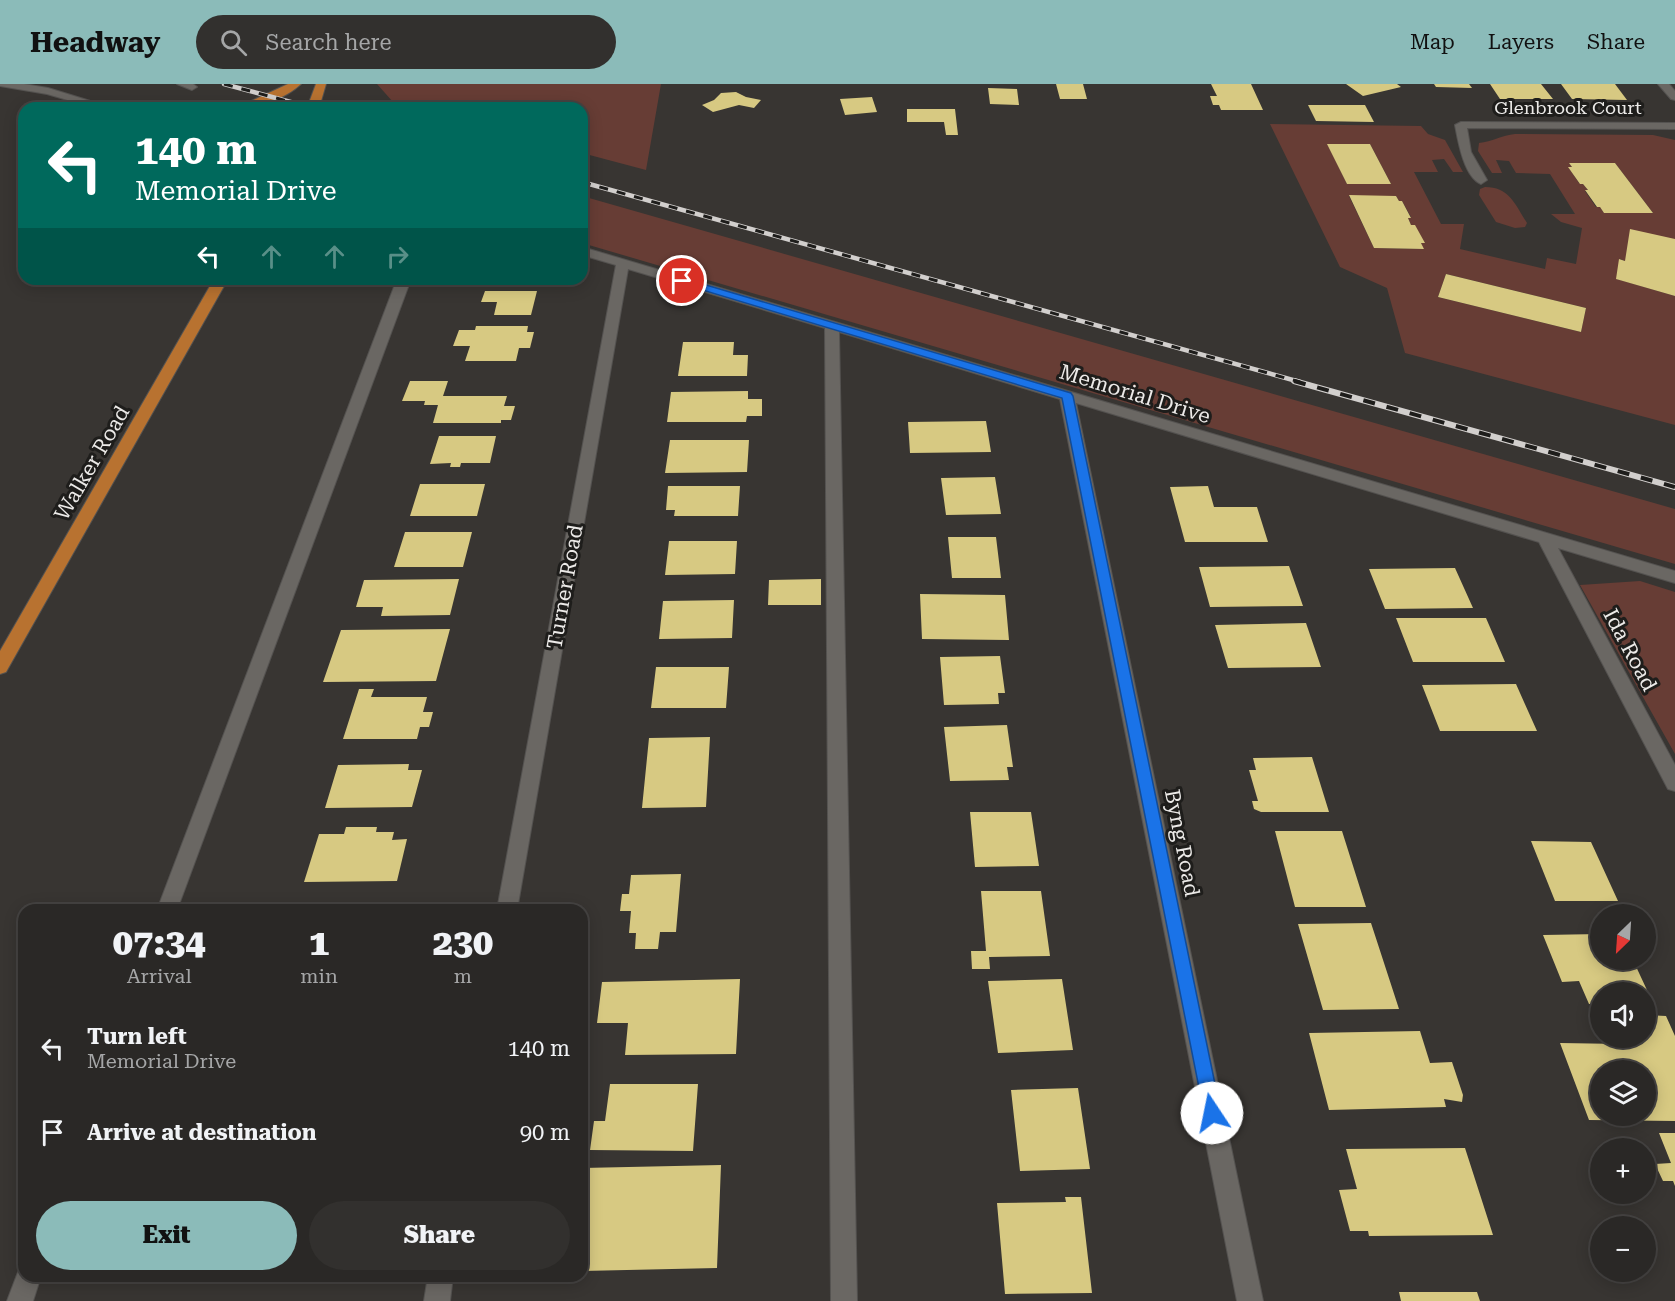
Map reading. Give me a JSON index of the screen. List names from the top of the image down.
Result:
{
  "streets": {
    "main road": ["Walker Road"],
    "street": [
      "Glenbrook Court",
      "Memorial Drive",
      "Turner Road",
      "Ida Road",
      "Byng Road"
    ]
  },
  "crossings": [
    ["Memorial Drive", "Turner Road"],
    ["Memorial Drive", "Ida Road"],
    ["Memorial Drive", "Byng Road"]
  ],
  "north": "bottom left",
  "page": {
    "header": "Headway",
    "search": "Search here",
    "nav": ["Map", "Layers", "Share"],
    "turn": ["140 m", "Memorial Drive"],
    "map_buttons": ["+", "−"],
    "eta": [
      "07:34",
      "Arrival",
      "1",
      "min",
      "230",
      "m"
    ],
    "list": [
      {
        "name": "Turn left",
        "note": "Memorial Drive",
        "value": "140 m"
      },
      {
        "name": "Arrive at destination",
        "value": "90 m"
      }
    ],
    "buttons": ["Exit", "Share"]
  }
}
